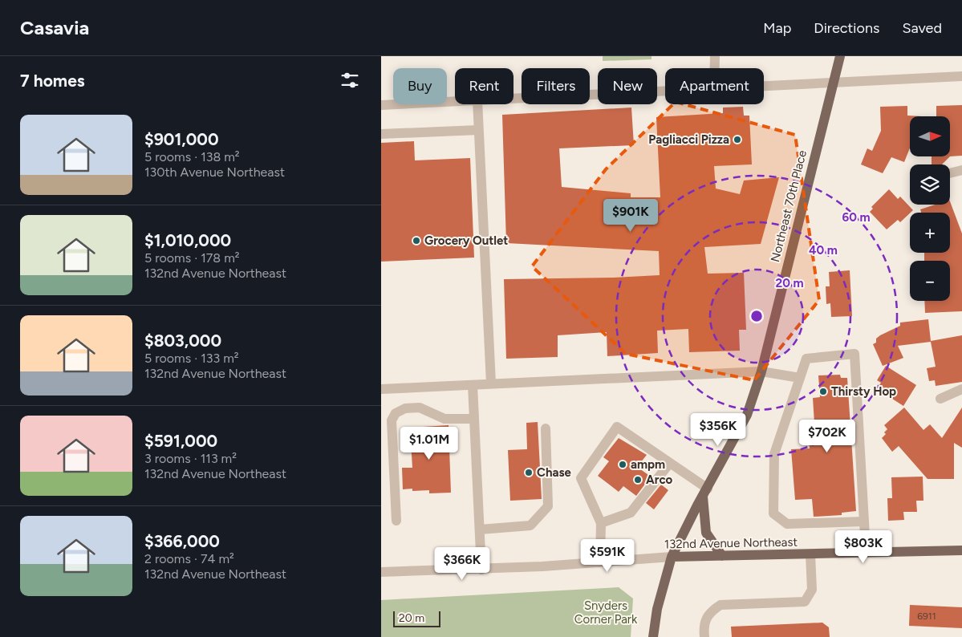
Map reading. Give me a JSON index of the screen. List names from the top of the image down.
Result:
{
  "streets": {
    "main road": ["Northeast 70th Place", "132nd Avenue Northeast"]
  },
  "crossings": [
    ["Northeast 70th Place", "132nd Avenue Northeast"]
  ],
  "parks": ["Snyders Corner Park"],
  "places": [
    "Pagliacci Pizza",
    "Grocery Outlet",
    "Thirsty Hop",
    "ampm",
    "Chase",
    "Arco"
  ],
  "house_numbers": ["6911"],
  "scale_bar": "20 m",
  "north": "right",
  "page": {
    "header": "Casavia",
    "nav": ["Map", "Directions", "Saved"],
    "heading": "7 homes",
    "chip": [
      "Buy",
      "Rent",
      "Filters",
      "New",
      "Apartment"
    ],
    "list": [
      {
        "name": "$901,000",
        "note": "5 rooms · 138 m² · 130th Avenue Northeast"
      },
      {
        "name": "$1,010,000",
        "note": "5 rooms · 178 m² · 132nd Avenue Northeast"
      },
      {
        "name": "$803,000",
        "note": "5 rooms · 133 m² · 132nd Avenue Northeast"
      },
      {
        "name": "$591,000",
        "note": "3 rooms · 113 m² · 132nd Avenue Northeast"
      },
      {
        "name": "$366,000",
        "note": "2 rooms · 74 m² · 132nd Avenue Northeast"
      }
    ],
    "map_buttons": ["+", "−"],
    "price": [
      "$901K",
      "$356K",
      "$702K",
      "$1.01M",
      "$803K",
      "$591K",
      "$366K"
    ],
    "scale": "20 m"
  },
  "rings": ["60 m", "40 m", "20 m"]
}
